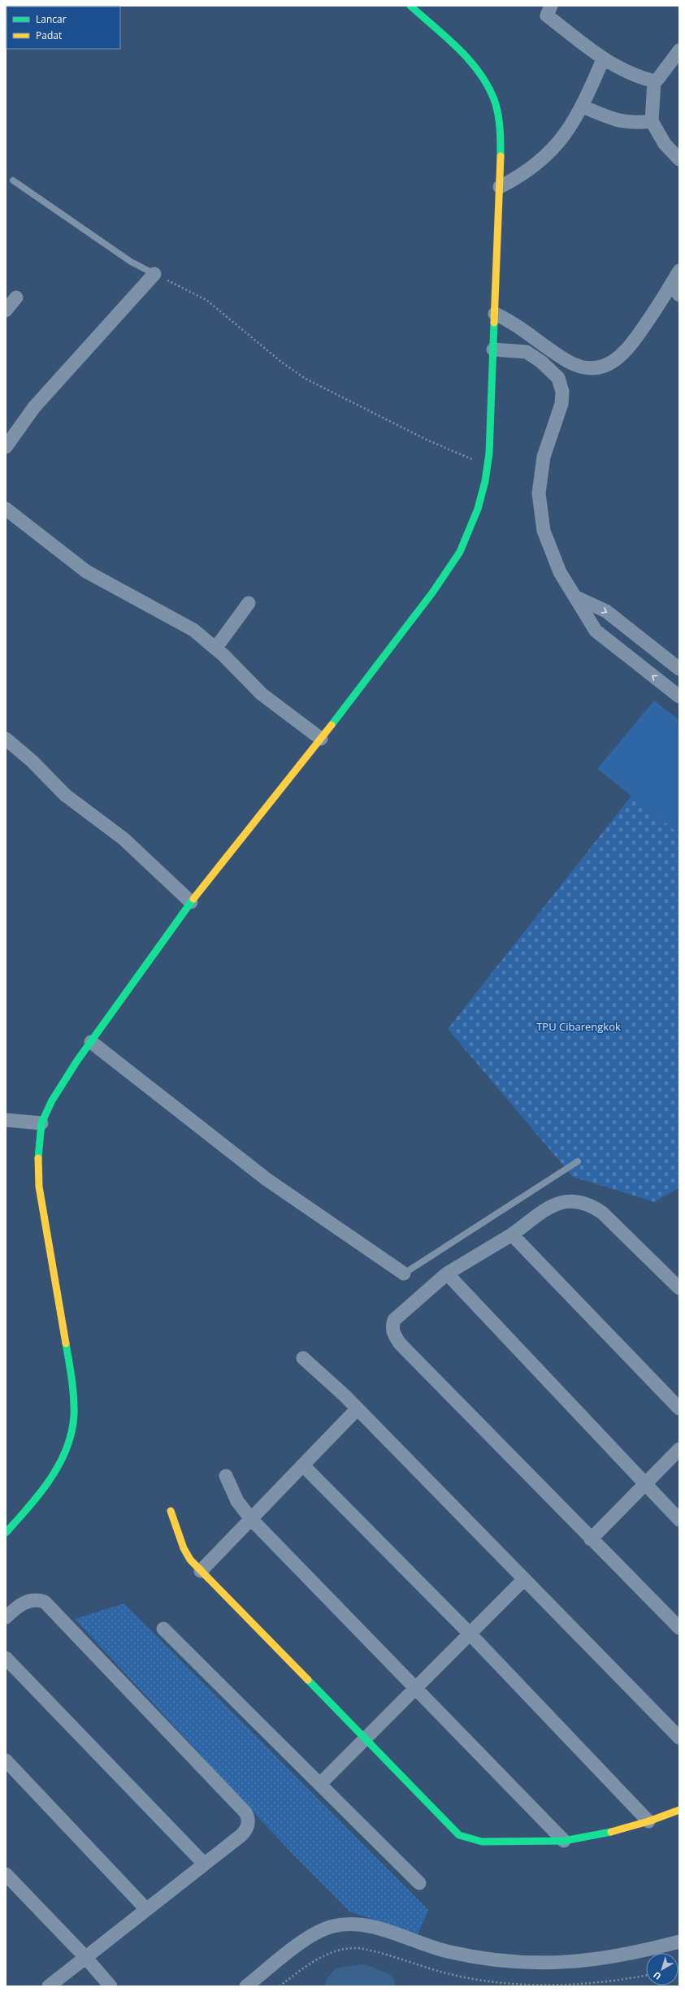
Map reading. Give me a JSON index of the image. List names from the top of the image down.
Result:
{
  "parks": ["TPU Cibarengkok"],
  "legend": ["Lancar", "Padat"],
  "north": "bottom left"
}
